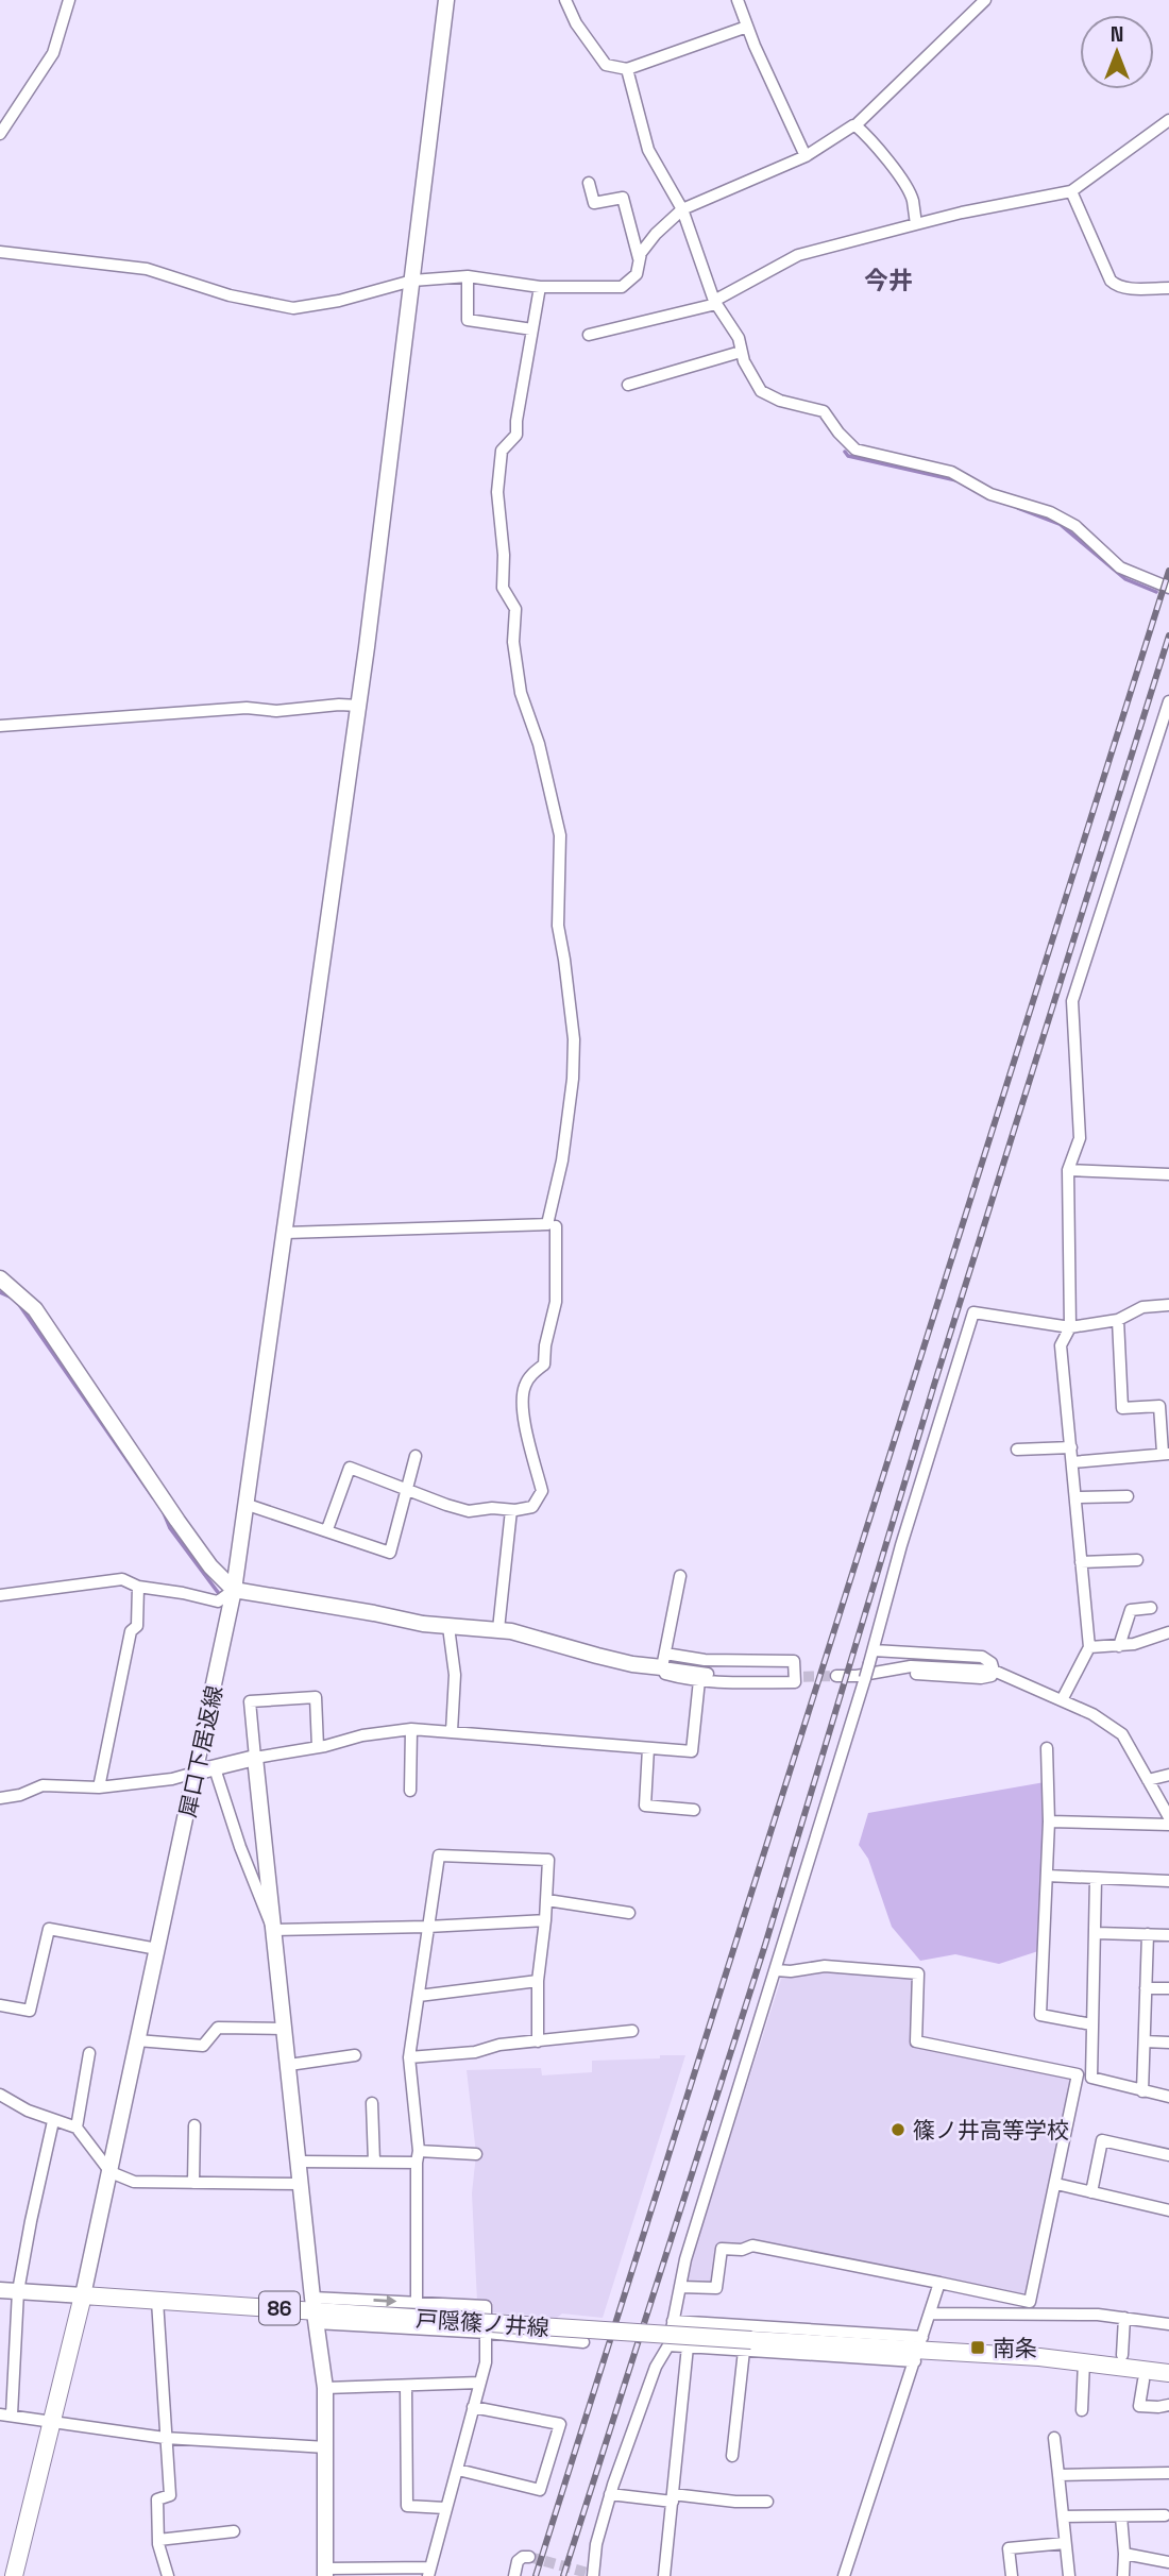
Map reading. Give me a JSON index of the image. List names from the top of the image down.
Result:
{
  "streets": {
    "main road": ["86", "戸隠篠ノ井線"],
    "street": ["犀口下居返線"]
  },
  "crossings": [
    ["犀口下居返線", "戸隠篠ノ井線"]
  ],
  "districts": ["今井"],
  "places": {
    "other": ["篠ノ井高等学校"],
    "transit": ["南条"]
  },
  "north": "top"
}
